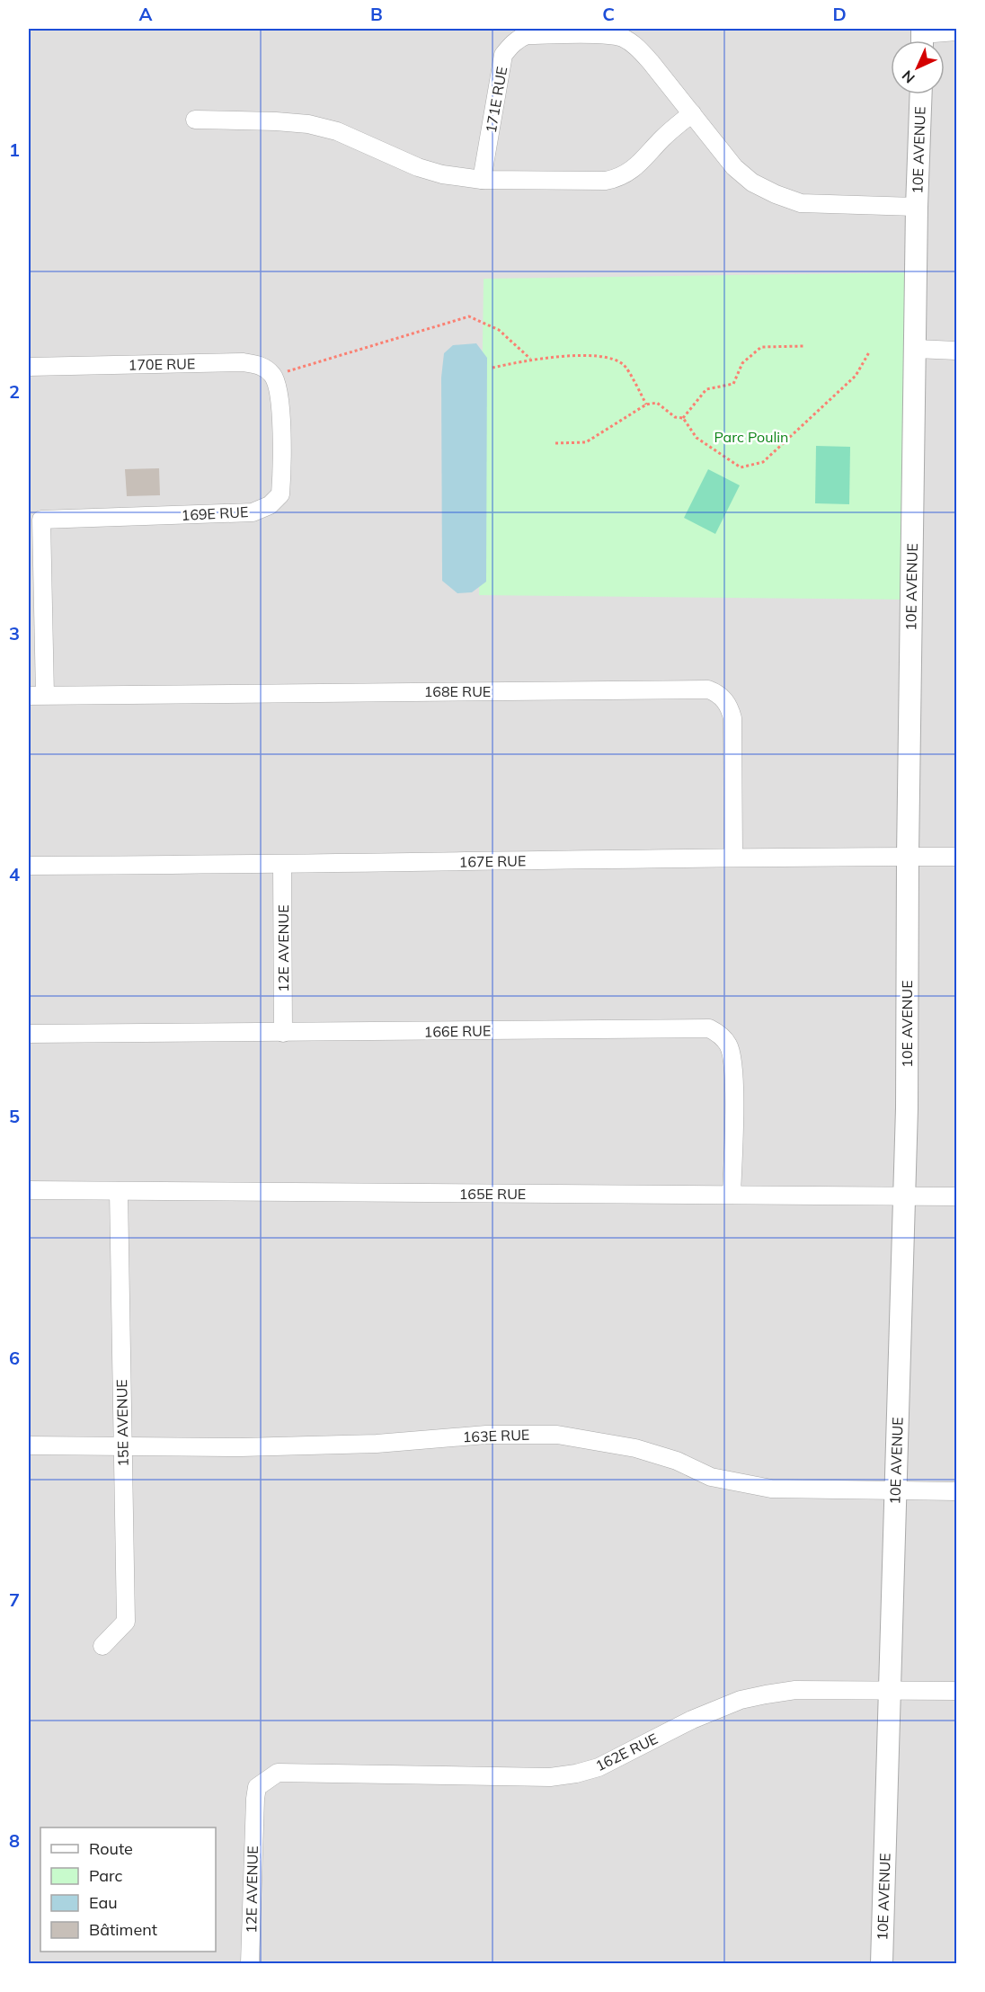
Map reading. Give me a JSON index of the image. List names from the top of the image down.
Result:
{
  "streets": {
    "street": [
      "171E RUE",
      "10E AVENUE",
      "170E RUE",
      "169E RUE",
      "168E RUE",
      "167E RUE",
      "12E AVENUE",
      "166E RUE",
      "165E RUE",
      "15E AVENUE",
      "163E RUE",
      "162E RUE"
    ]
  },
  "crossings": [
    ["171E RUE", "10E AVENUE"],
    ["10E AVENUE", "167E RUE"],
    ["10E AVENUE", "165E RUE"],
    ["10E AVENUE", "163E RUE"],
    ["10E AVENUE", "162E RUE"],
    ["170E RUE", "169E RUE"],
    ["169E RUE", "168E RUE"],
    ["168E RUE", "167E RUE"],
    ["167E RUE", "12E AVENUE"],
    ["12E AVENUE", "166E RUE"],
    ["12E AVENUE", "162E RUE"],
    ["166E RUE", "165E RUE"],
    ["165E RUE", "15E AVENUE"],
    ["15E AVENUE", "163E RUE"]
  ],
  "parks": ["Parc Poulin"],
  "legend": [
    "Route",
    "Parc",
    "Eau",
    "Bâtiment"
  ],
  "north": "bottom left",
  "grid": {
    "columns": [
      "A",
      "B",
      "C",
      "D"
    ],
    "rows": [
      "1",
      "2",
      "3",
      "4",
      "5",
      "6",
      "7",
      "8"
    ]
  }
}
